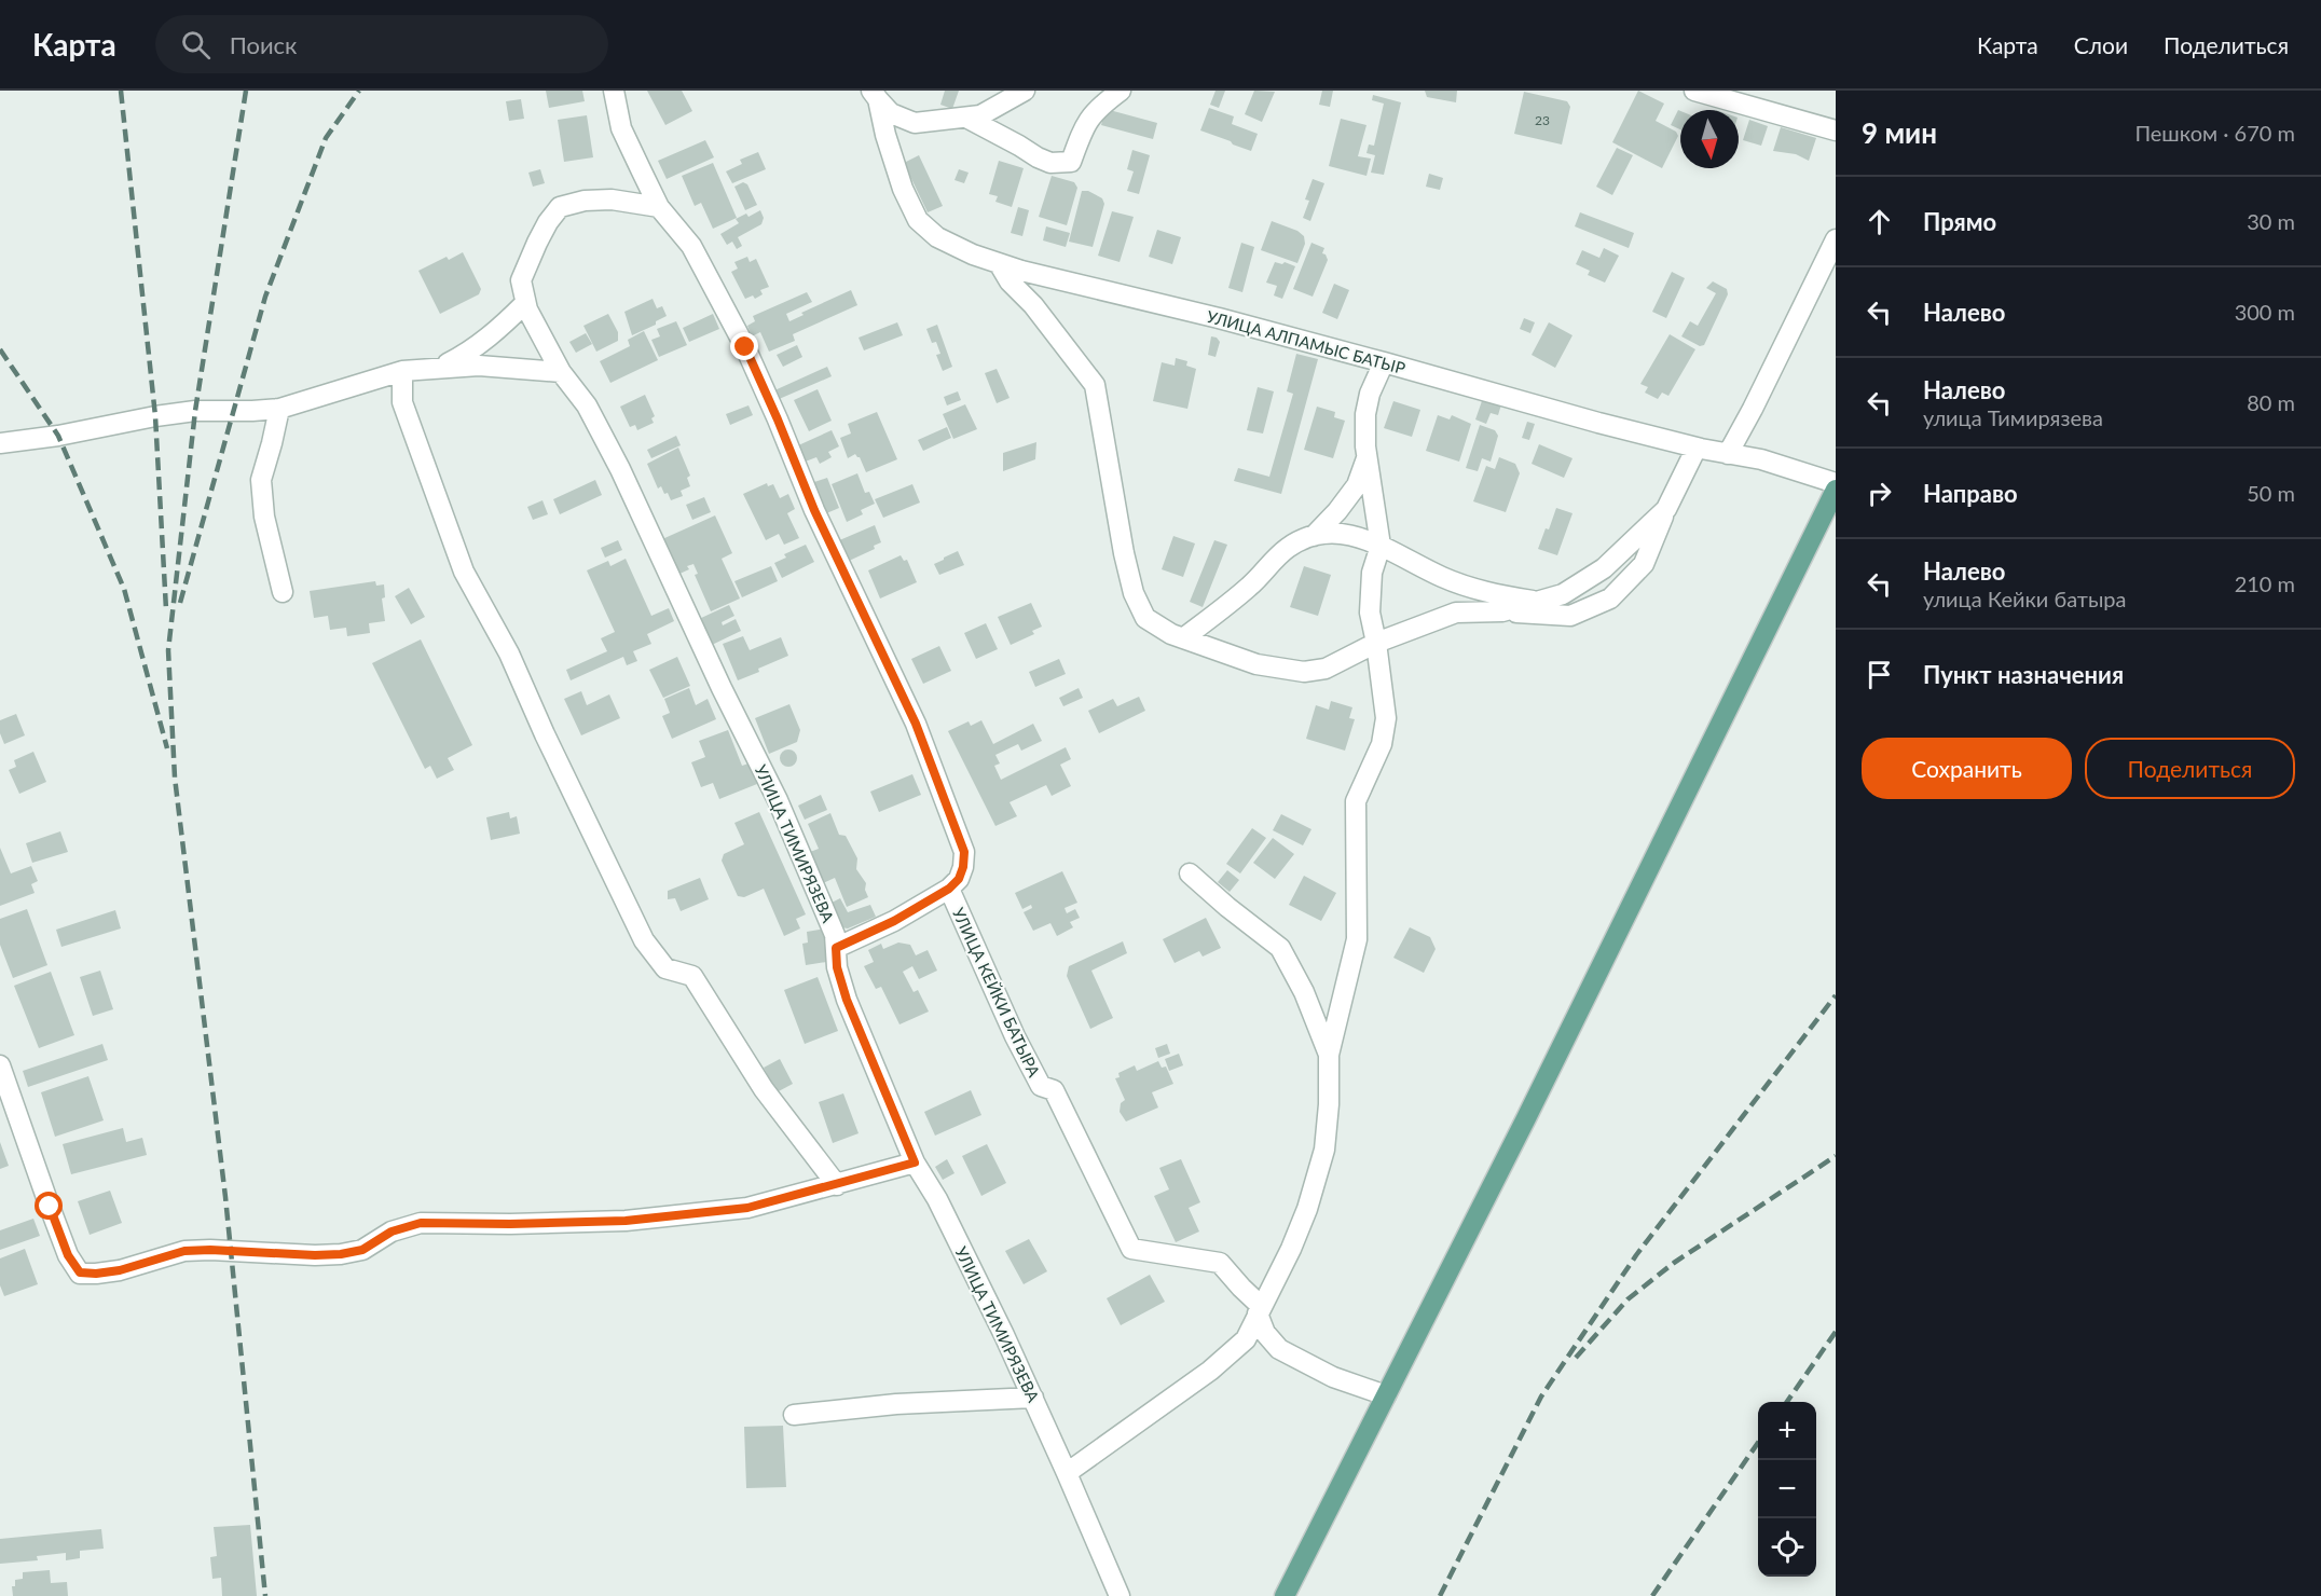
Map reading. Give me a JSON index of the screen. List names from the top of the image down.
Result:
{
  "streets": {
    "street": ["УЛИЦА АЛПАМЫС БАТЫР", "УЛИЦА ТИМИРЯЗЕВА", "УЛИЦА КЕЙКИ БАТЫРА"]
  },
  "crossings": [
    ["УЛИЦА ТИМИРЯЗЕВА", "УЛИЦА КЕЙКИ БАТЫРА"]
  ],
  "house_numbers": ["23"],
  "north": "bottom",
  "page": {
    "header": "Карта",
    "search": "Поиск",
    "nav": ["Карта", "Слои", "Поделиться"],
    "heading": ["9 мин", "Пешком · 670 m"],
    "list": [
      ["Прямо", "30 m"],
      ["Налево", "300 m"],
      ["Налево", "улица Тимирязева", "80 m"],
      ["Направо", "50 m"],
      ["Налево", "улица Кейки батыра", "210 m"],
      "Пункт назначения"
    ],
    "buttons": ["Сохранить", "Поделиться"],
    "map_buttons": ["+", "−"]
  }
}
